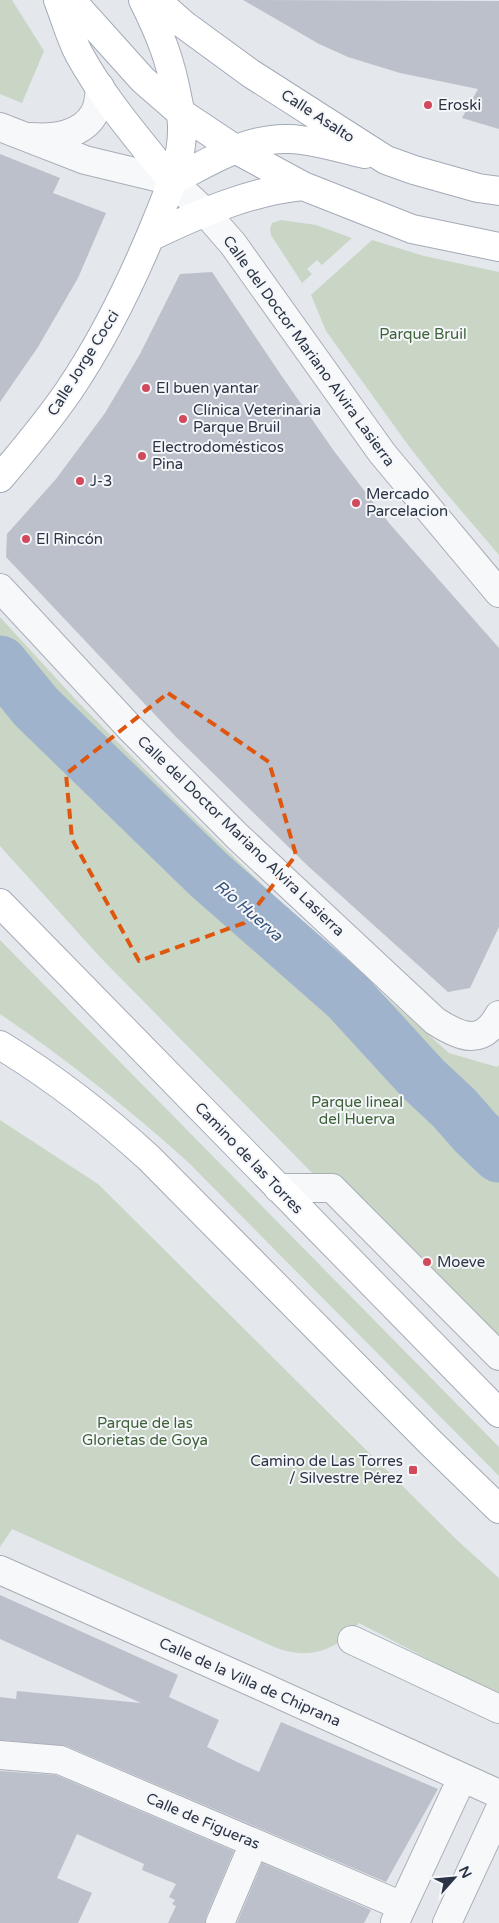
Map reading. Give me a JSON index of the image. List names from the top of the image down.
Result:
{
  "streets": {
    "main road": ["Calle Asalto", "Calle Jorge Cocci", "Camino de las Torres"],
    "street": ["Calle del Doctor Mariano Alvira Lasierra", "Calle de la Villa de Chiprana", "Calle de Figueras"]
  },
  "crossings": [
    ["Calle del Doctor Mariano Alvira Lasierra", "Calle Jorge Cocci"]
  ],
  "water": ["Río Huerva"],
  "parks": ["Parque Bruil", "Parque lineal del Huerva", "Parque de las Glorietas de Goya"],
  "places": {
    "other": [
      "Eroski",
      "El buen yantar",
      "Clínica Veterinaria Parque Bruil",
      "Electrodomésticos Pina",
      "J-3",
      "Mercado Parcelacion",
      "El Rincón",
      "Moeve"
    ],
    "transit": ["Camino de Las Torres / Silvestre Pérez"]
  },
  "north": "top right"
}
